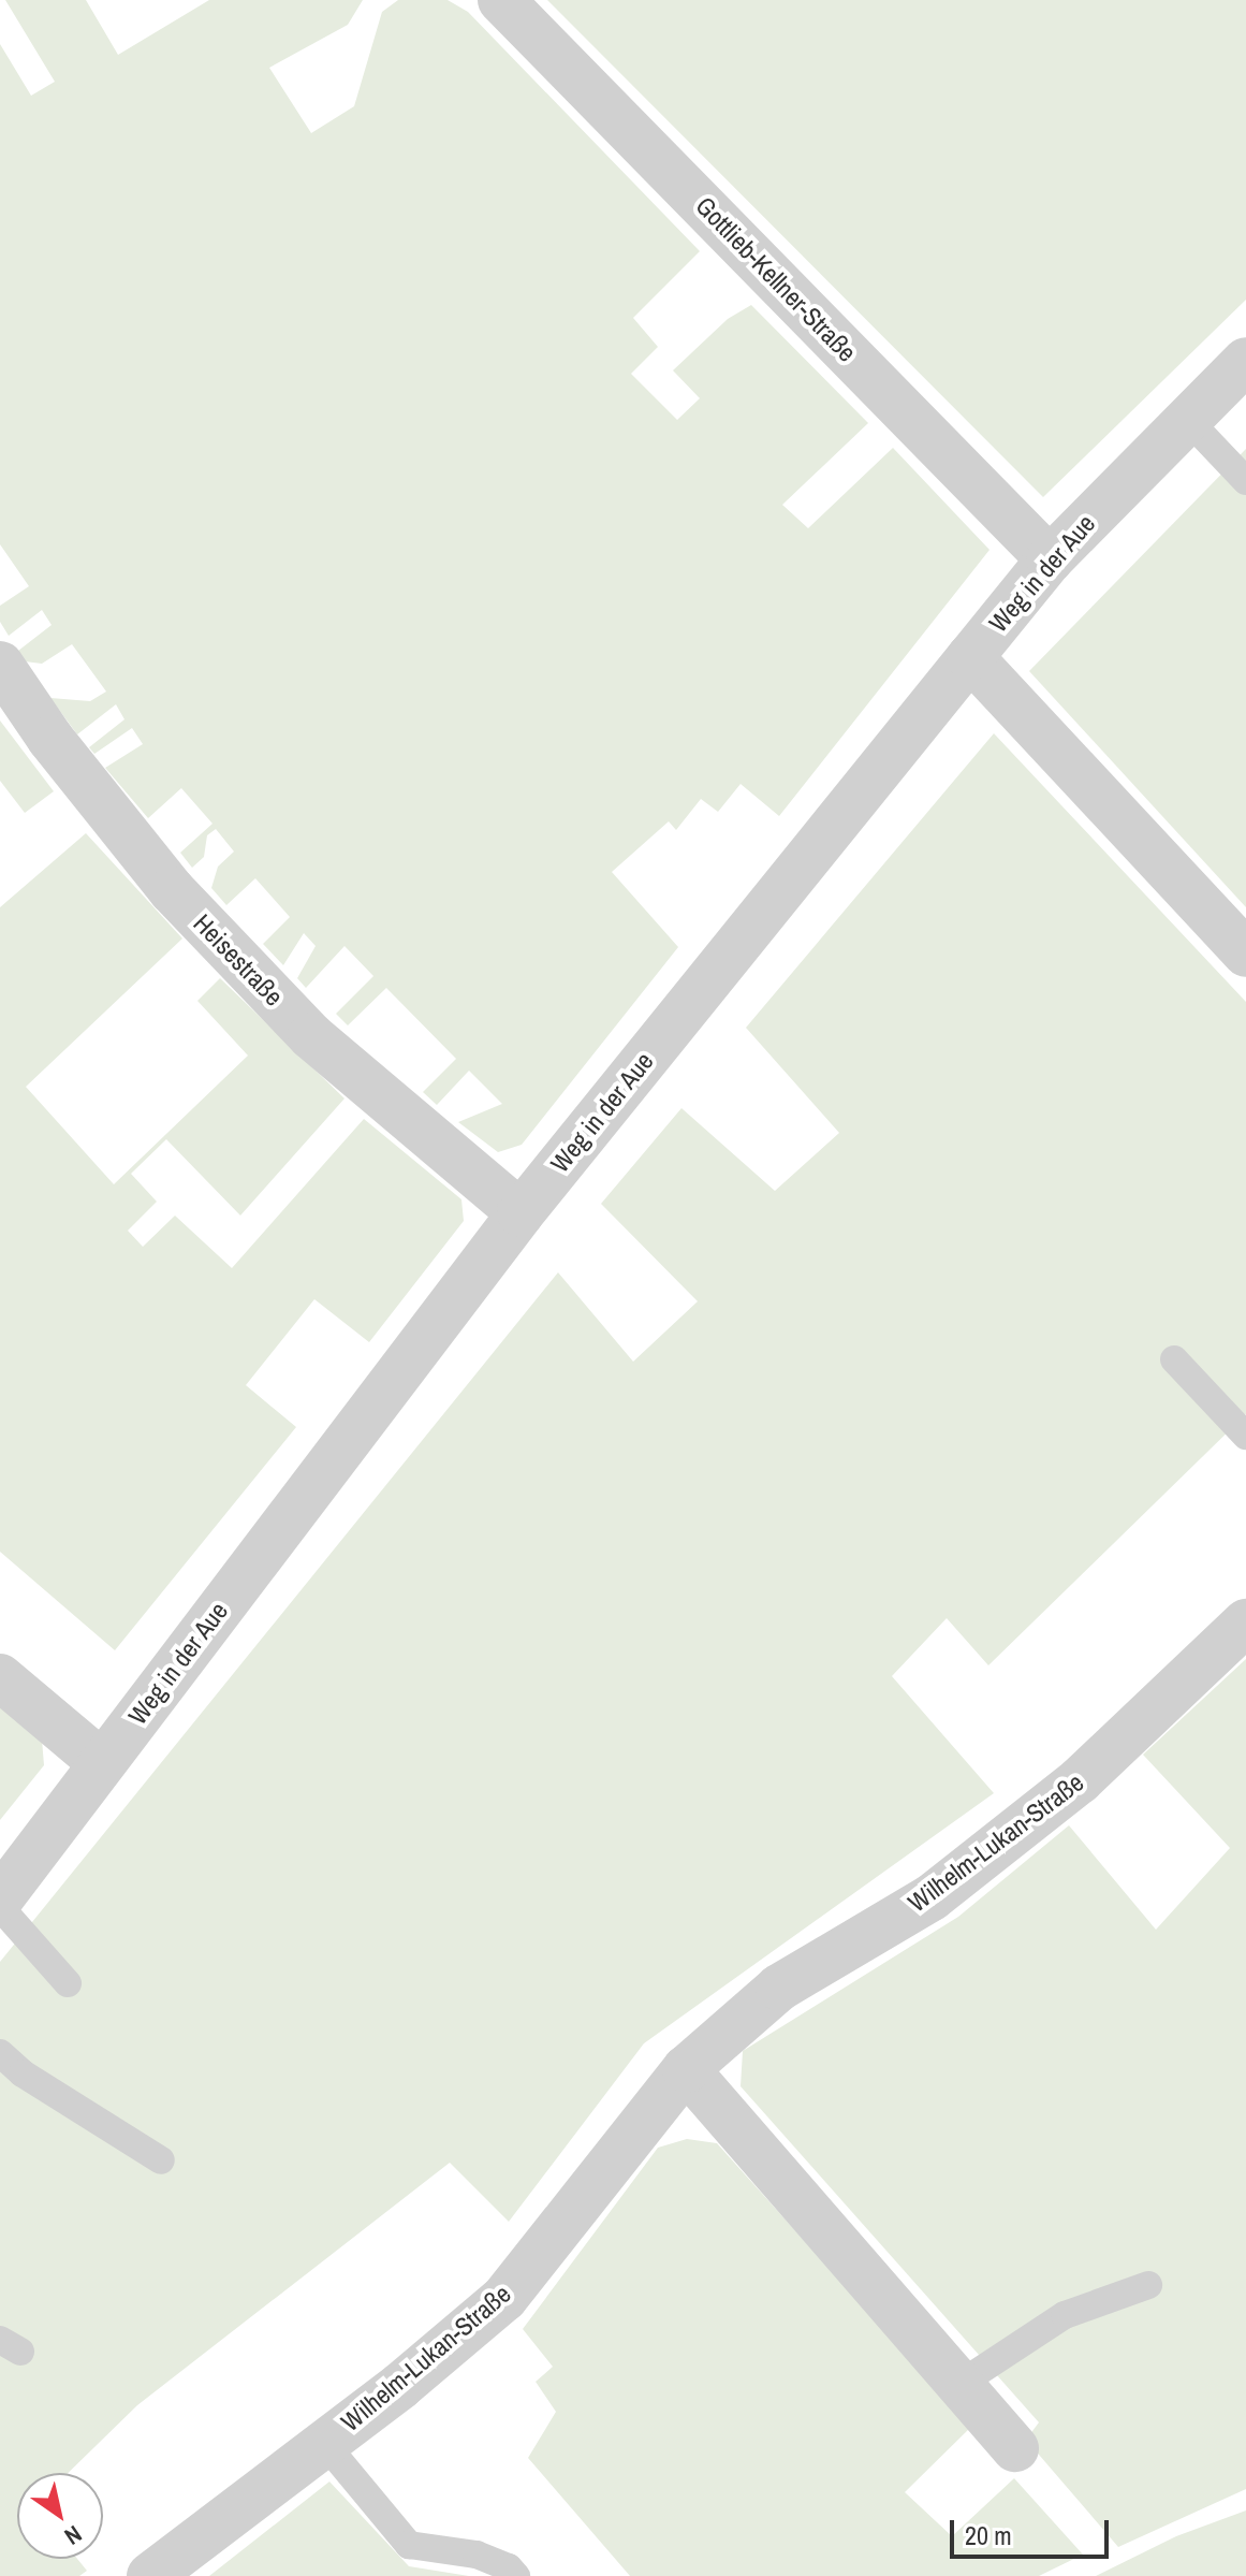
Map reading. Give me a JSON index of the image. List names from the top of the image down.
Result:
{
  "streets": {
    "street": [
      "Gottlieb-Kellner-Straße",
      "Weg in der Aue",
      "Heisestraße",
      "Wilhelm-Lukan-Straße"
    ]
  },
  "crossings": [
    ["Gottlieb-Kellner-Straße", "Weg in der Aue"],
    ["Weg in der Aue", "Heisestraße"]
  ],
  "scale_bar": "20 m",
  "north": "bottom right"
}
